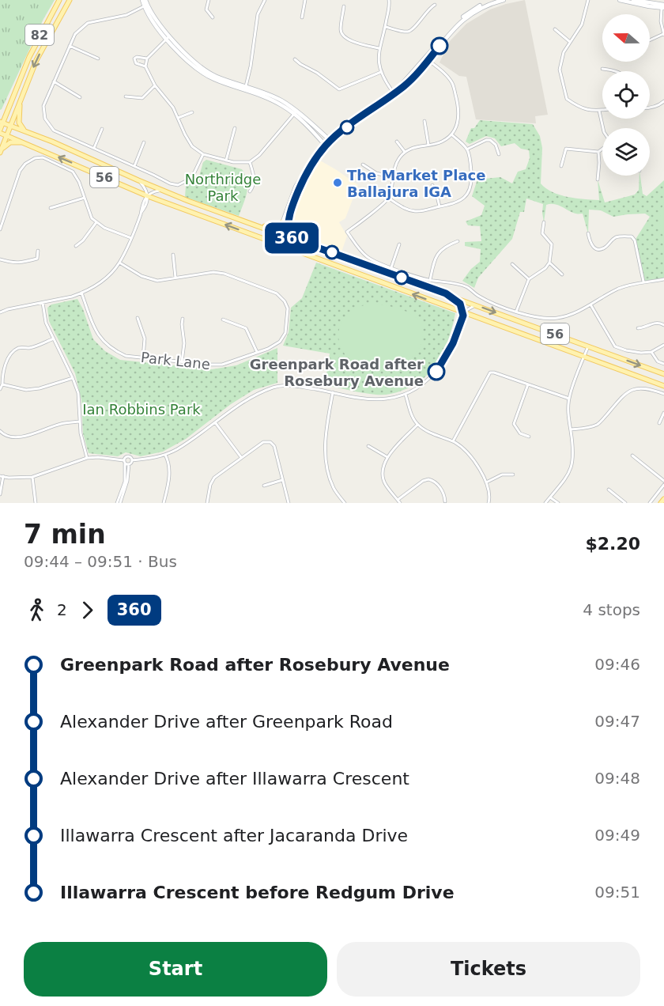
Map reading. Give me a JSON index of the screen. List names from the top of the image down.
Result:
{
  "streets": {
    "main road": ["82", "56"],
    "street": ["Park Lane"]
  },
  "crossings": [
    ["82", "56"]
  ],
  "parks": ["Northridge Park", "Ian Robbins Park"],
  "places": ["The Market Place Ballajura IGA", "Greenpark Road after Rosebury Avenue"],
  "lines": ["bus line 360"],
  "north": "left",
  "page": {
    "on_map": "360",
    "heading": ["7 min", "09:44 – 09:51 · Bus", "$2.20"],
    "legs": ["2", "360", "4 stops"],
    "list": [
      {
        "name": "Greenpark Road after Rosebury Avenue",
        "value": "09:46"
      },
      {
        "name": "Alexander Drive after Greenpark Road",
        "value": "09:47"
      },
      {
        "name": "Alexander Drive after Illawarra Crescent",
        "value": "09:48"
      },
      {
        "name": "Illawarra Crescent after Jacaranda Drive",
        "value": "09:49"
      },
      {
        "name": "Illawarra Crescent before Redgum Drive",
        "value": "09:51"
      }
    ],
    "buttons": ["Start", "Tickets"]
  }
}
